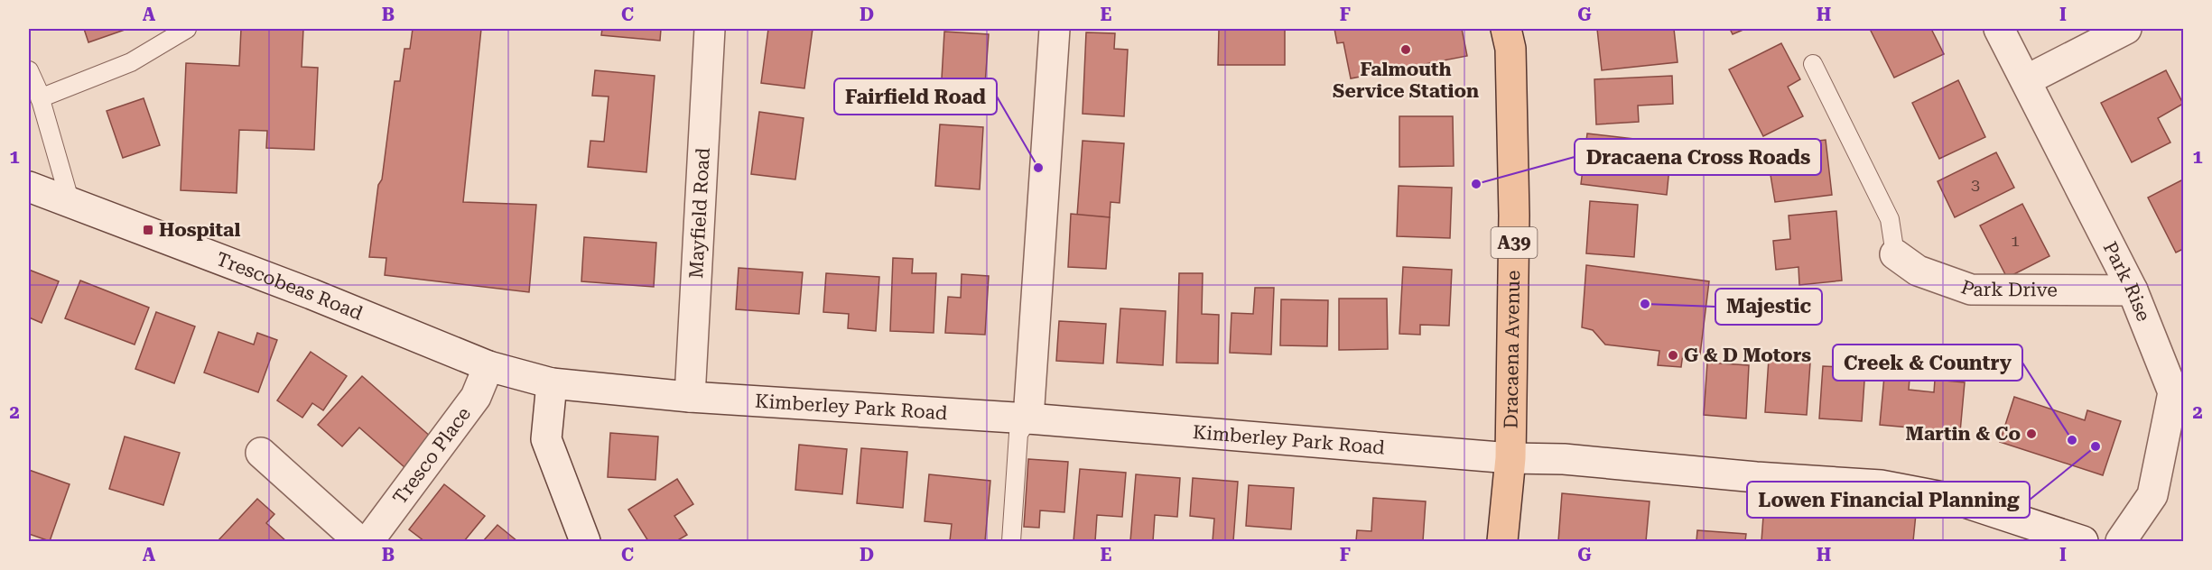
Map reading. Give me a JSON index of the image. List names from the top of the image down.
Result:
{
  "streets": {
    "main road": ["A39", "Dracaena Avenue"],
    "street": [
      "Mayfield Road",
      "Park Rise",
      "Trescobeas Road",
      "Park Drive",
      "Kimberley Park Road",
      "Tresco Place"
    ]
  },
  "crossings": [
    ["Mayfield Road", "Kimberley Park Road"],
    ["Park Rise", "Park Drive"],
    ["Trescobeas Road", "Kimberley Park Road"],
    ["Trescobeas Road", "Tresco Place"],
    ["Dracaena Avenue", "Kimberley Park Road"],
    ["Kimberley Park Road", "Tresco Place"]
  ],
  "places": {
    "other": [
      "Falmouth Service Station",
      "Fairfield Road",
      "Dracaena Cross Roads",
      "Majestic",
      "G & D Motors",
      "Martin & Co",
      "Creek & Country",
      "Lowen Financial Planning"
    ],
    "transit": ["Hospital"]
  },
  "house_numbers": ["3", "1"],
  "grid": {
    "columns": [
      "A",
      "B",
      "C",
      "D",
      "E",
      "F",
      "G",
      "H",
      "I"
    ],
    "rows": ["1", "2"]
  }
}
